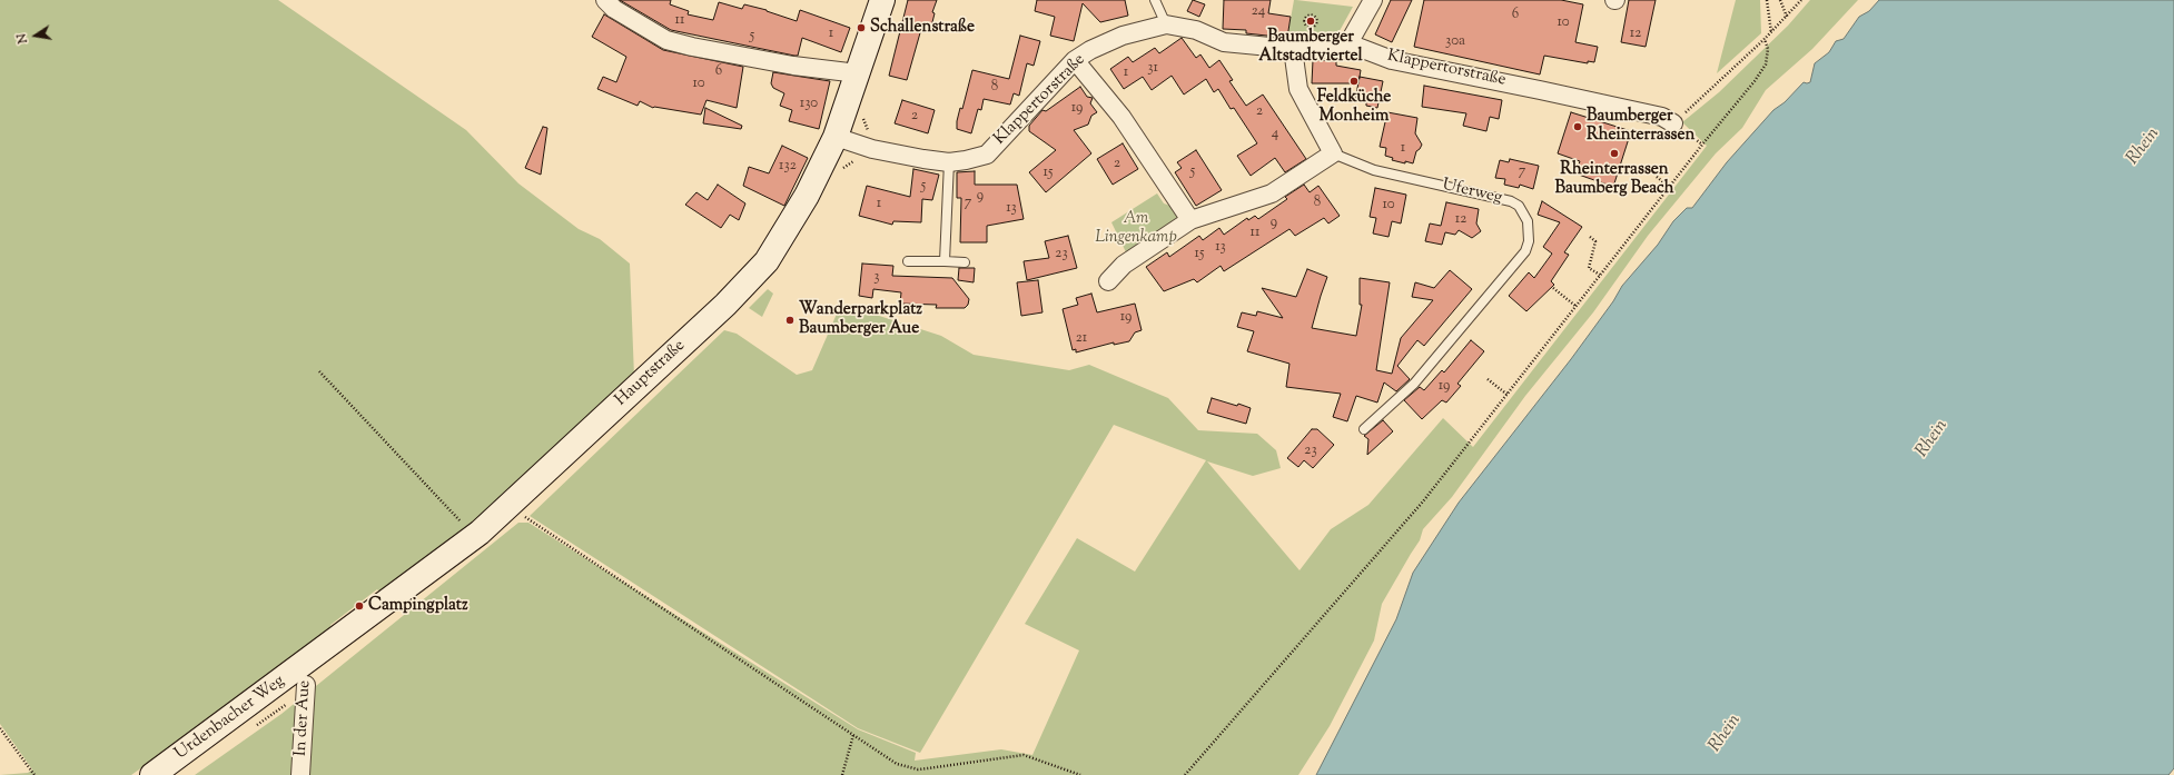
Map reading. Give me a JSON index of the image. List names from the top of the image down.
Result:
{
  "streets": {
    "street": [
      "Klappertorstraße",
      "Hauptstraße",
      "Urdenbacher Weg",
      "In der Aue"
    ],
    "lane": ["Uferweg"]
  },
  "crossings": [
    ["Klappertorstraße", "Hauptstraße"],
    ["Hauptstraße", "Urdenbacher Weg"],
    ["Hauptstraße", "In der Aue"],
    ["Urdenbacher Weg", "In der Aue"]
  ],
  "water": ["Rhein"],
  "parks": ["Am Lingenkamp"],
  "places": [
    "Baumberger Altstadtviertel",
    "Schallenstraße",
    "Feldküche Monheim",
    "Baumberger Rheinterrassen",
    "Rheinterrassen Baumberg Beach",
    "Wanderparkplatz Baumberger Aue",
    "Campingplatz"
  ],
  "house_numbers": [
    "24",
    "6",
    "11",
    "10",
    "1",
    "12",
    "5",
    "30a",
    "31",
    "6",
    "1",
    "10",
    "8",
    "130",
    "19",
    "2",
    "2",
    "4",
    "1",
    "2",
    "132",
    "5",
    "7",
    "15",
    "5",
    "9",
    "7",
    "8",
    "1",
    "10",
    "13",
    "12",
    "9",
    "11",
    "13",
    "23",
    "15",
    "3",
    "19",
    "21",
    "19",
    "23"
  ],
  "north": "left"
}
